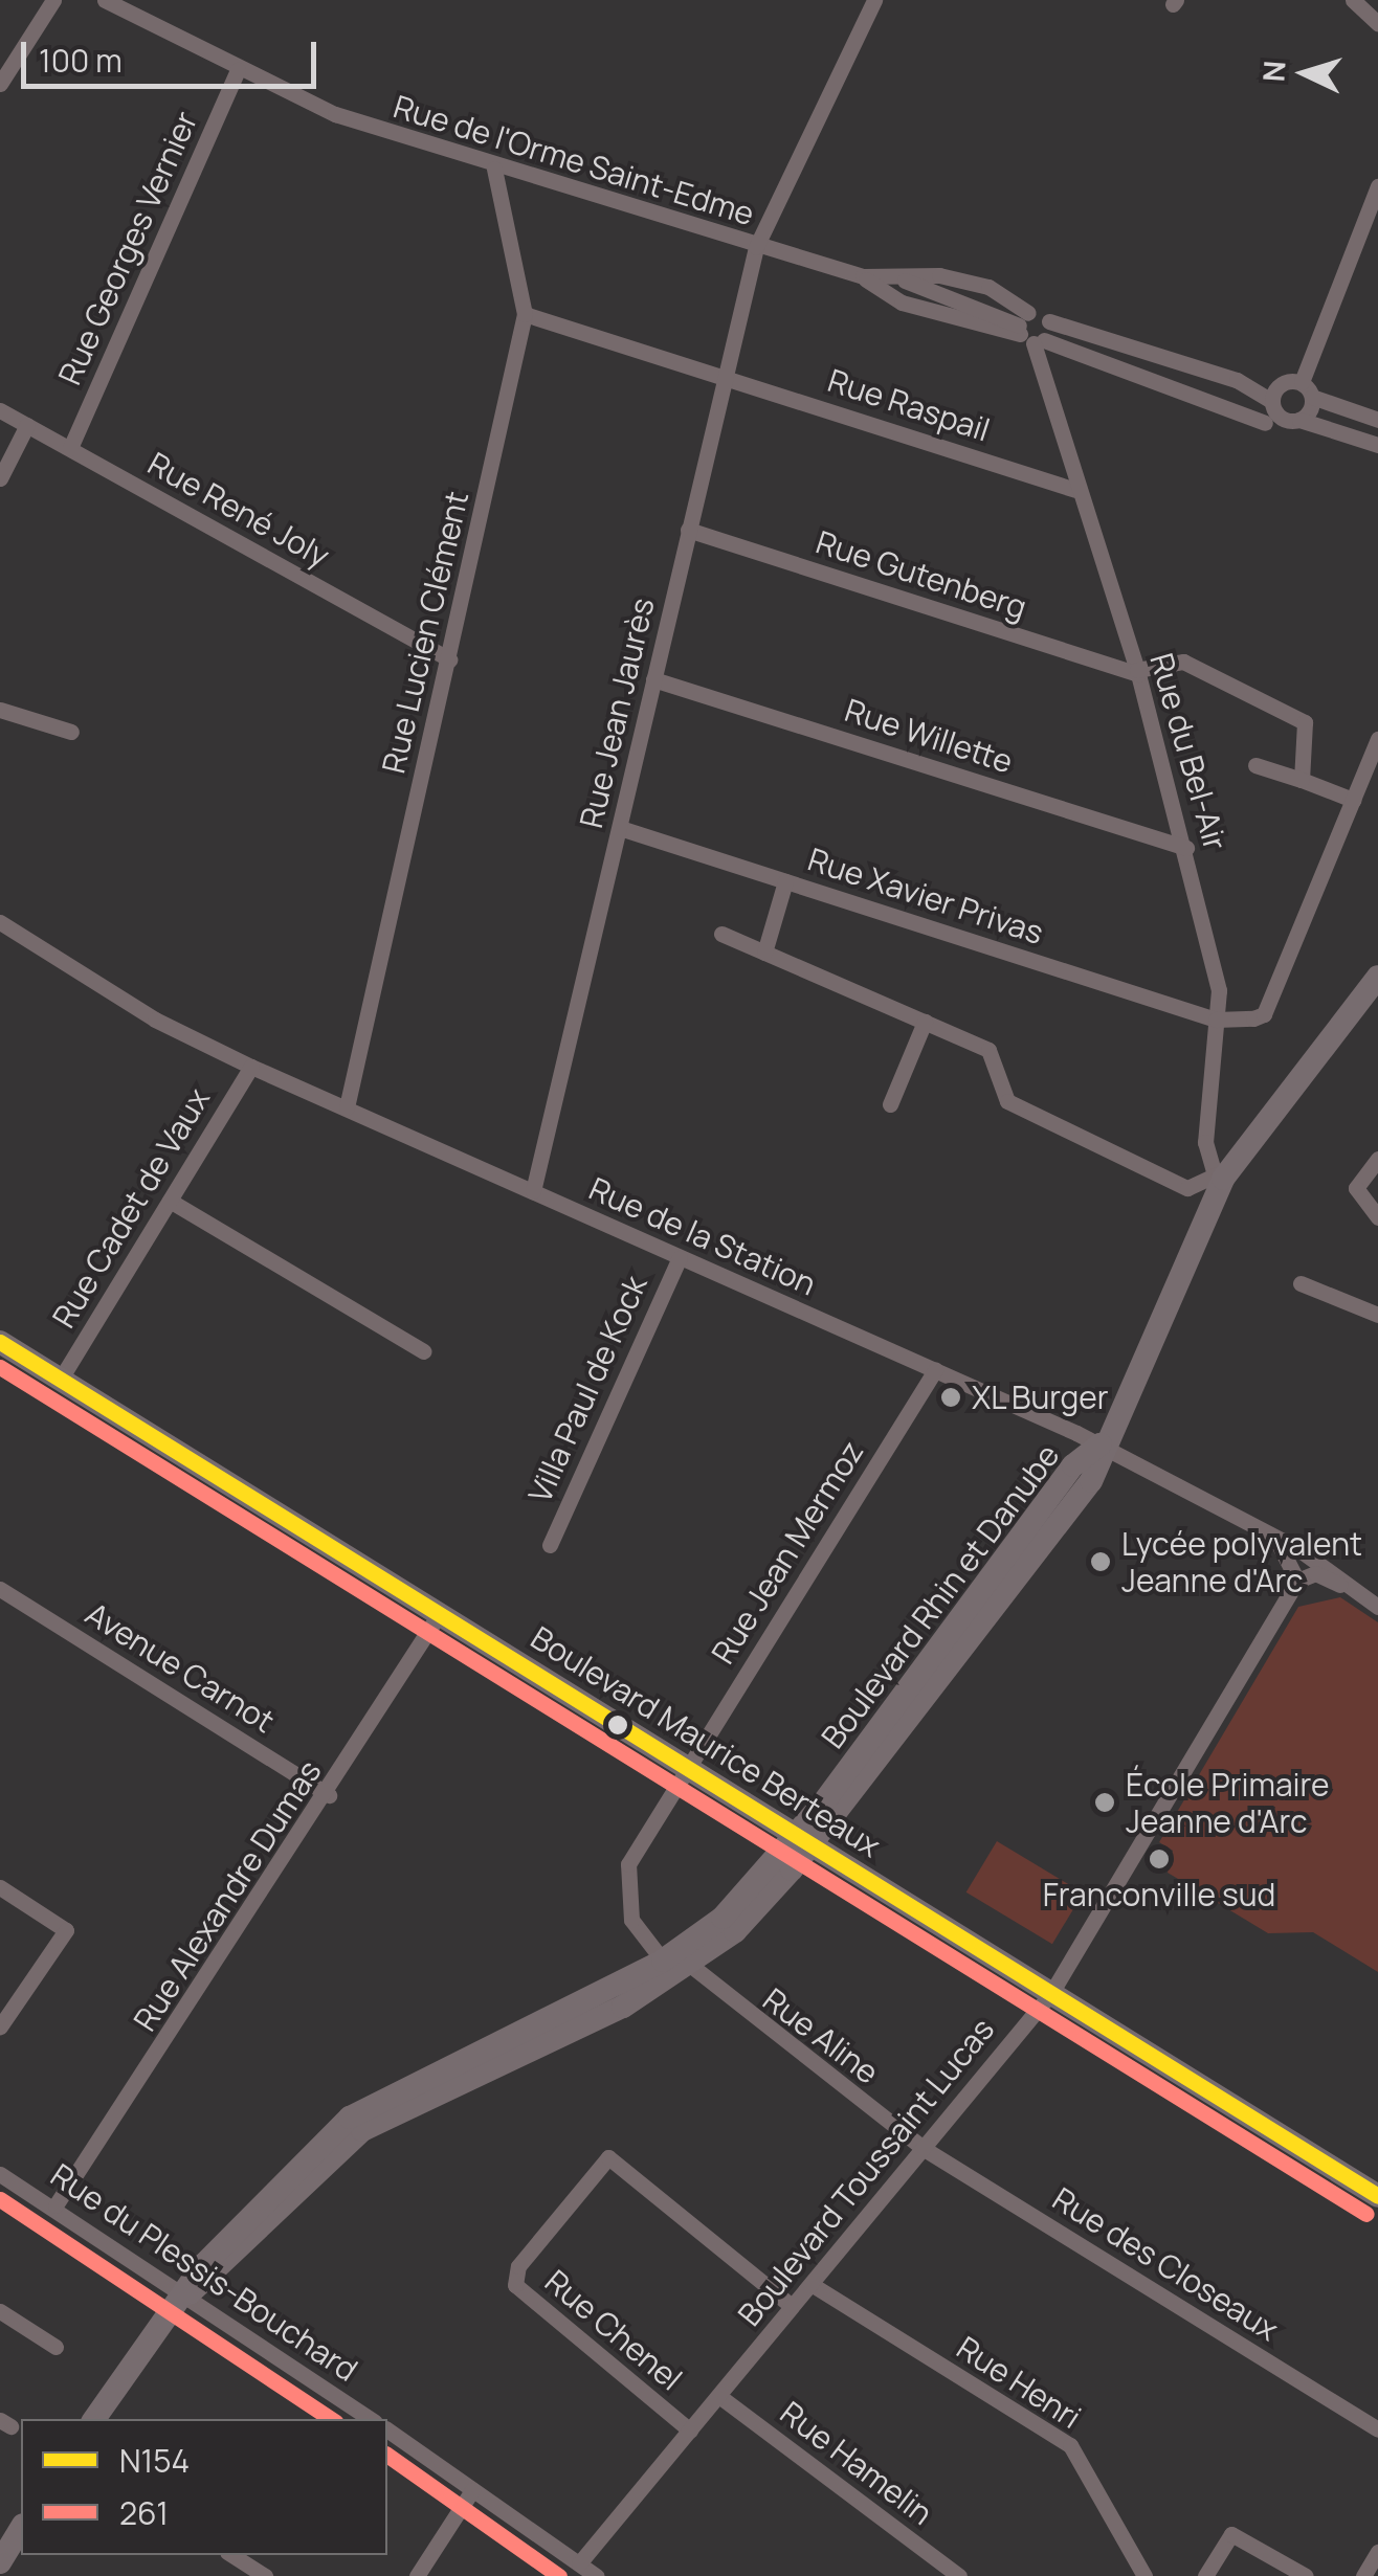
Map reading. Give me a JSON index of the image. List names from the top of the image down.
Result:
{
  "streets": {
    "main road": ["Boulevard Rhin et Danube", "Boulevard Maurice Berteaux"],
    "street": [
      "Rue de l'Orme Saint-Edme",
      "Rue Georges Vernier",
      "Rue Raspail",
      "Rue René Joly",
      "Rue Gutenberg",
      "Rue Lucien Clément",
      "Rue Jean Jaurès",
      "Rue Willette",
      "Rue du Bel-Air",
      "Rue Xavier Privas",
      "Rue Cadet de Vaux",
      "Rue de la Station",
      "Villa Paul de Kock",
      "Rue Jean Mermoz",
      "Avenue Carnot",
      "Rue Alexandre Dumas",
      "Rue Aline",
      "Boulevard Toussaint Lucas",
      "Rue des Closeaux",
      "Rue du Plessis-Bouchard",
      "Rue Chenel",
      "Rue Henri",
      "Rue Hamelin"
    ]
  },
  "crossings": [
    ["Rue de l'Orme Saint-Edme", "Rue Georges Vernier"],
    ["Rue de l'Orme Saint-Edme", "Rue Lucien Clément"],
    ["Rue de l'Orme Saint-Edme", "Rue Jean Jaurès"],
    ["Rue de l'Orme Saint-Edme", "Rue du Bel-Air"],
    ["Rue Georges Vernier", "Rue René Joly"],
    ["Rue Raspail", "Rue Lucien Clément"],
    ["Rue Raspail", "Rue Jean Jaurès"],
    ["Rue Raspail", "Rue du Bel-Air"],
    ["Rue René Joly", "Rue Lucien Clément"],
    ["Rue Gutenberg", "Rue Jean Jaurès"],
    ["Rue Gutenberg", "Rue du Bel-Air"],
    ["Rue Lucien Clément", "Rue de la Station"],
    ["Rue Jean Jaurès", "Rue Willette"],
    ["Rue Jean Jaurès", "Rue Xavier Privas"],
    ["Rue Jean Jaurès", "Rue de la Station"],
    ["Rue Willette", "Rue du Bel-Air"],
    ["Rue du Bel-Air", "Rue Xavier Privas"],
    ["Rue du Bel-Air", "Boulevard Rhin et Danube"],
    ["Rue Cadet de Vaux", "Rue de la Station"],
    ["Rue Cadet de Vaux", "Boulevard Maurice Berteaux"],
    ["Rue de la Station", "Villa Paul de Kock"],
    ["Rue de la Station", "Rue Jean Mermoz"],
    ["Rue de la Station", "Boulevard Rhin et Danube"],
    ["Rue Jean Mermoz", "Boulevard Maurice Berteaux"],
    ["Boulevard Rhin et Danube", "Boulevard Maurice Berteaux"],
    ["Boulevard Rhin et Danube", "Rue Aline"],
    ["Boulevard Rhin et Danube", "Rue du Plessis-Bouchard"],
    ["Avenue Carnot", "Rue Alexandre Dumas"],
    ["Boulevard Maurice Berteaux", "Rue Alexandre Dumas"],
    ["Boulevard Maurice Berteaux", "Boulevard Toussaint Lucas"],
    ["Rue Alexandre Dumas", "Rue du Plessis-Bouchard"],
    ["Rue Aline", "Boulevard Toussaint Lucas"],
    ["Rue Aline", "Rue des Closeaux"],
    ["Boulevard Toussaint Lucas", "Rue des Closeaux"],
    ["Boulevard Toussaint Lucas", "Rue Chenel"],
    ["Boulevard Toussaint Lucas", "Rue Henri"],
    ["Boulevard Toussaint Lucas", "Rue Hamelin"]
  ],
  "places": [
    "XL Burger",
    "Lycée polyvalent Jeanne d'Arc",
    "École Primaire Jeanne d'Arc",
    "Franconville sud"
  ],
  "lines": ["transit line N154", "transit line 261"],
  "legend": ["N154", "261"],
  "scale_bar": "100 m",
  "north": "left"
}
